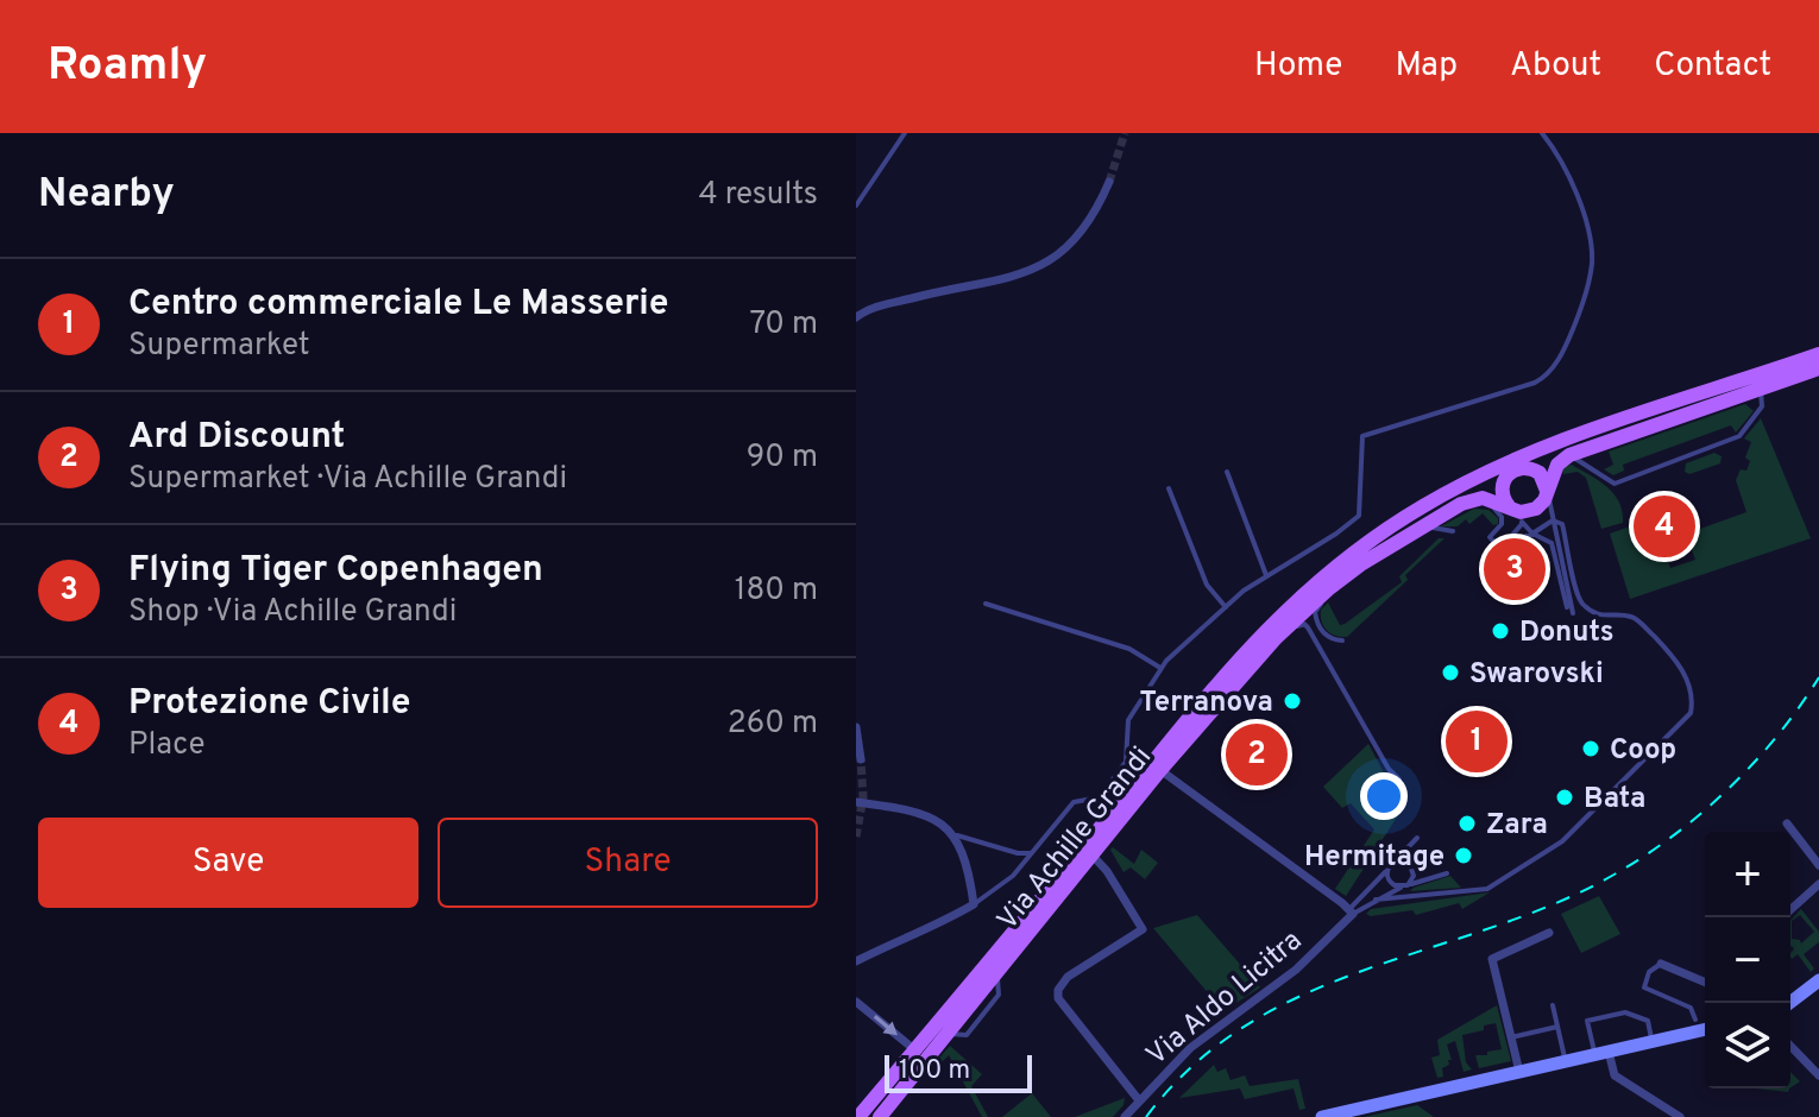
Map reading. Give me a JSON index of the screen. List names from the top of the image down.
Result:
{
  "streets": {
    "main road": ["Via Achille Grandi"],
    "street": ["Via Aldo Licitra"]
  },
  "places": [
    "Donuts",
    "Swarovski",
    "Terranova",
    "Coop",
    "Bata",
    "Zara",
    "Hermitage"
  ],
  "scale_bar": "100 m",
  "page": {
    "header": "Roamly",
    "nav": [
      "Home",
      "Map",
      "About",
      "Contact"
    ],
    "heading": ["Nearby", "4 results"],
    "list": [
      {
        "mark": "1",
        "name": "Centro commerciale Le Masserie",
        "note": "Supermarket",
        "value": "70 m"
      },
      {
        "mark": "2",
        "name": "Ard Discount",
        "note": "Supermarket · Via Achille Grandi",
        "value": "90 m"
      },
      {
        "mark": "3",
        "name": "Flying Tiger Copenhagen",
        "note": "Shop · Via Achille Grandi",
        "value": "180 m"
      },
      {
        "mark": "4",
        "name": "Protezione Civile",
        "note": "Place",
        "value": "260 m"
      }
    ],
    "pins": [
      "4",
      "3",
      "1",
      "2"
    ],
    "buttons": ["Save", "Share"],
    "map_buttons": ["+", "−"],
    "scale": "100 m"
  }
}
